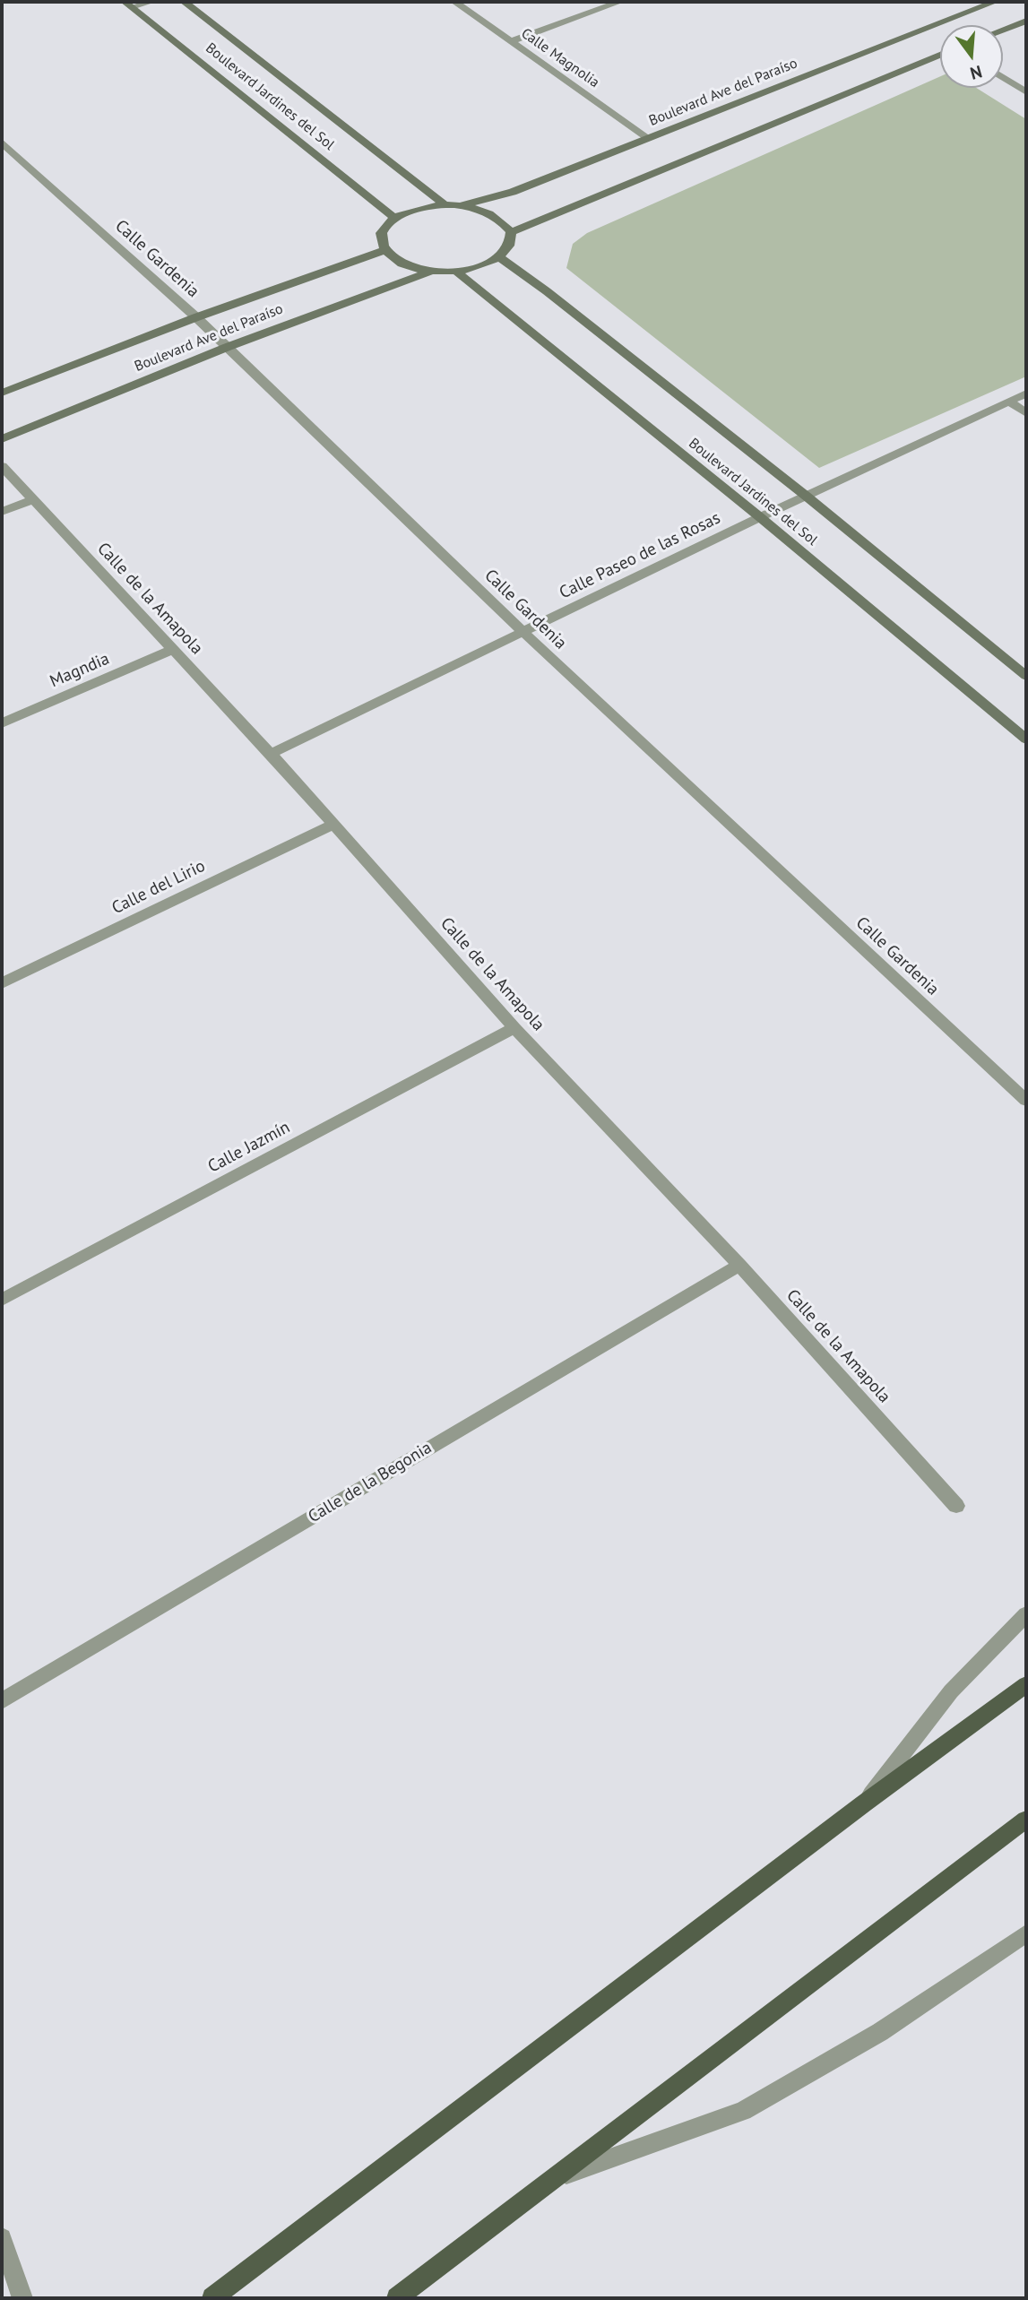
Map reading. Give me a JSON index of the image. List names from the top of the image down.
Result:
{
  "streets": {
    "street": [
      "Calle Magnolia",
      "Boulevard Ave del Paraíso",
      "Boulevard Jardines del Sol",
      "Calle Gardenia",
      "Calle Paseo de las Rosas",
      "Calle de la Amapola",
      "Magndia",
      "Calle del Lirio",
      "Calle Jazmín",
      "Calle de la Begonia"
    ]
  },
  "crossings": [
    ["Calle Magnolia", "Boulevard Ave del Paraíso"],
    ["Boulevard Ave del Paraíso", "Calle Gardenia"],
    ["Boulevard Jardines del Sol", "Calle Paseo de las Rosas"],
    ["Calle Gardenia", "Calle Paseo de las Rosas"],
    ["Calle Paseo de las Rosas", "Calle de la Amapola"],
    ["Calle de la Amapola", "Magndia"],
    ["Calle de la Amapola", "Calle del Lirio"],
    ["Calle de la Amapola", "Calle Jazmín"],
    ["Calle de la Amapola", "Calle de la Begonia"]
  ],
  "north": "bottom"
}
